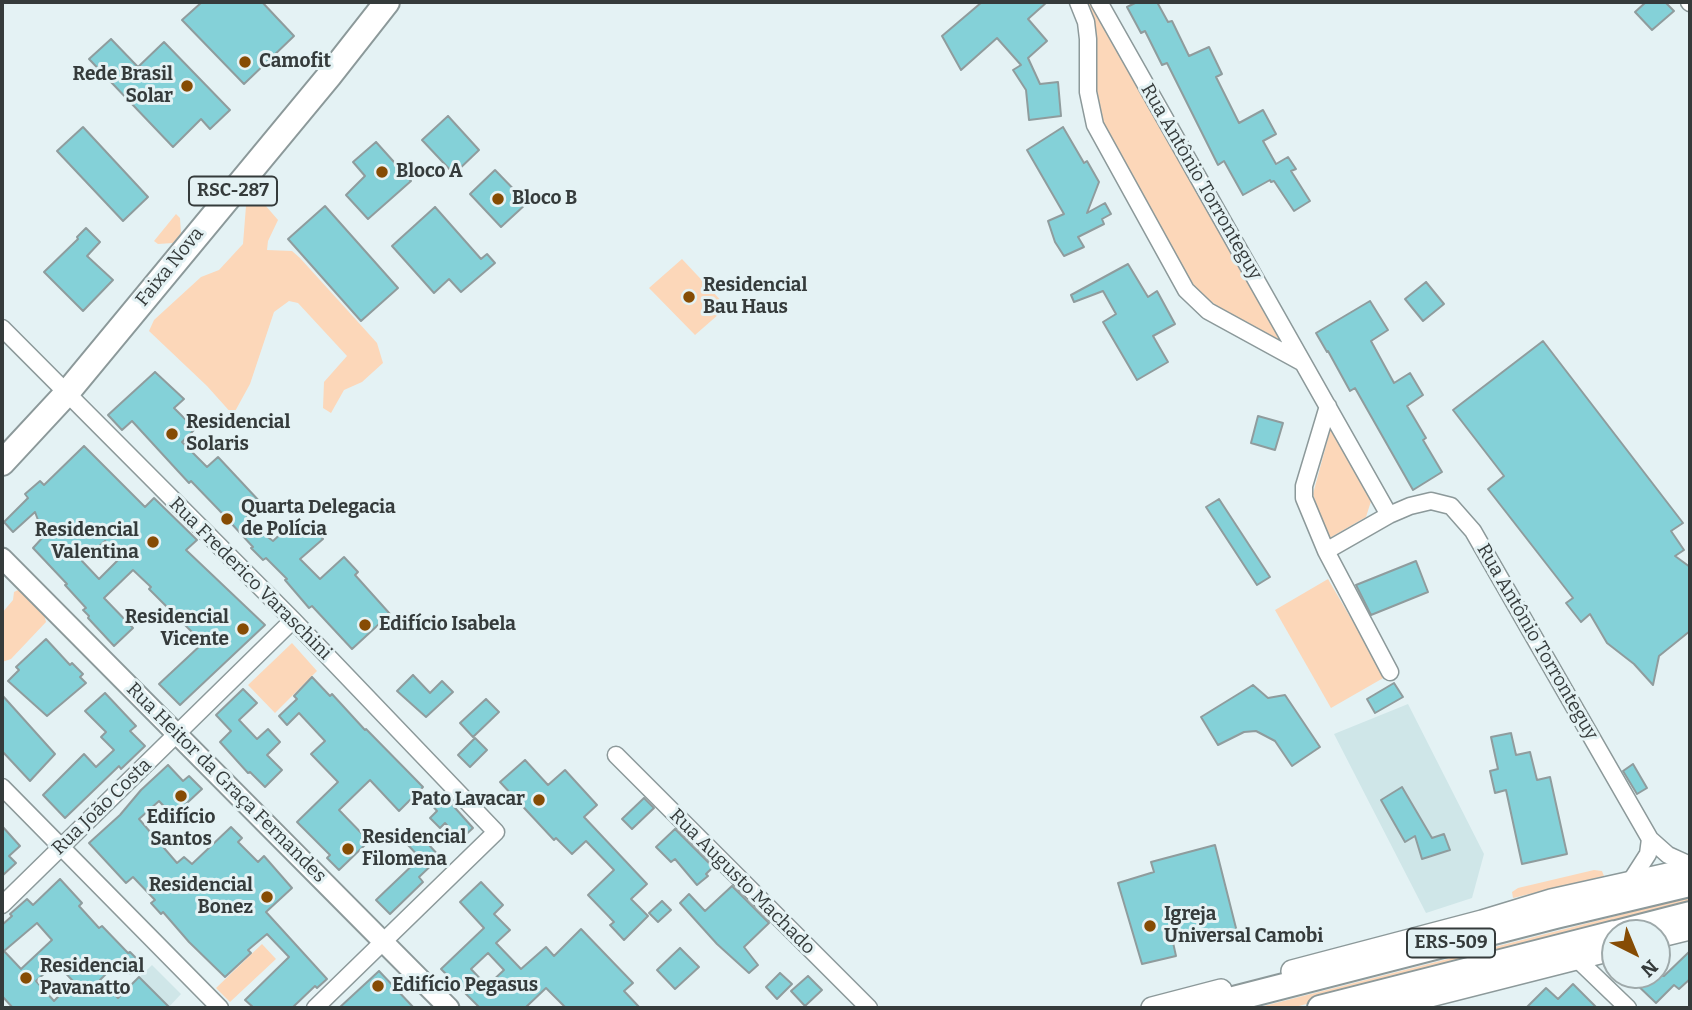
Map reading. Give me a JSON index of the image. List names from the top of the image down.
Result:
{
  "streets": {
    "highway": ["RSC-287", "Faixa Nova", "ERS-509"],
    "street": [
      "Rua Antônio Torronteguy",
      "Rua Frederico Varaschini",
      "Rua Heitor da Graça Fernandes",
      "Rua João Costa",
      "Rua Augusto Machado"
    ]
  },
  "crossings": [
    ["Faixa Nova", "Rua Frederico Varaschini"],
    ["Rua Frederico Varaschini", "Rua Heitor da Graça Fernandes"],
    ["Rua Frederico Varaschini", "Rua João Costa"],
    ["Rua Heitor da Graça Fernandes", "Rua João Costa"]
  ],
  "places": [
    "Camofit",
    "Rede Brasil Solar",
    "Bloco A",
    "Bloco B",
    "Residencial Bau Haus",
    "Residencial Solaris",
    "Quarta Delegacia de Polícia",
    "Residencial Valentina",
    "Edifício Isabela",
    "Residencial Vicente",
    "Edifício Santos",
    "Pato Lavacar",
    "Residencial Filomena",
    "Residencial Bonez",
    "Igreja Universal Camobi",
    "Residencial Pavanatto",
    "Edifício Pegasus"
  ],
  "north": "bottom right"
}
